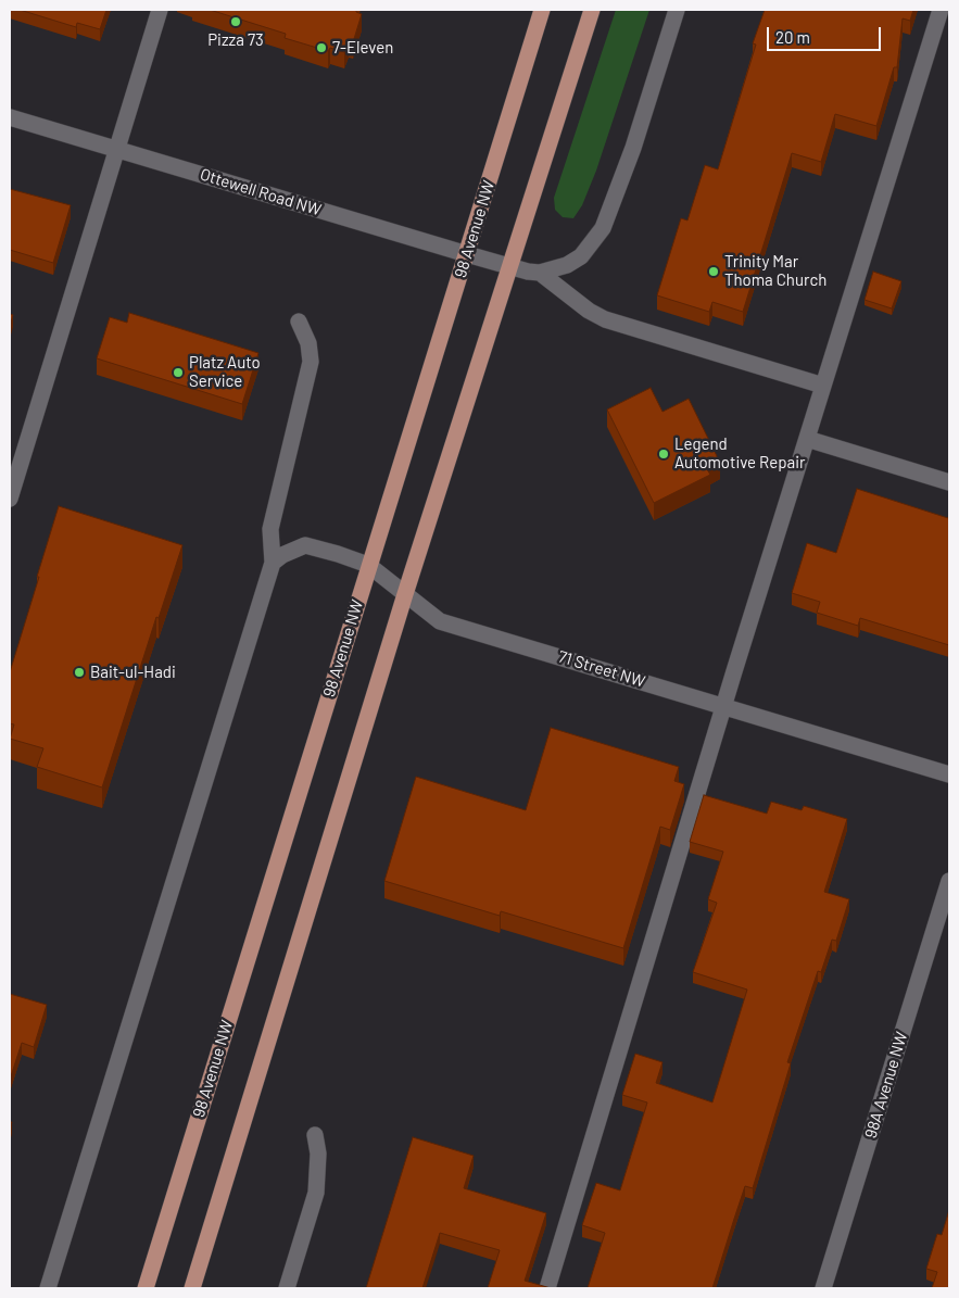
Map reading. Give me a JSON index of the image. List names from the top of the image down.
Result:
{
  "streets": {
    "main road": ["98 Avenue NW"],
    "street": ["Ottewell Road NW", "71 Street NW", "98A Avenue NW"]
  },
  "crossings": [
    ["Ottewell Road NW", "98 Avenue NW"],
    ["98 Avenue NW", "71 Street NW"]
  ],
  "places": [
    "Pizza 73",
    "7-Eleven",
    "Trinity Mar Thoma Church",
    "Platz Auto Service",
    "Legend Automotive Repair",
    "Bait-ul-Hadi"
  ],
  "scale_bar": "20 m"
}
